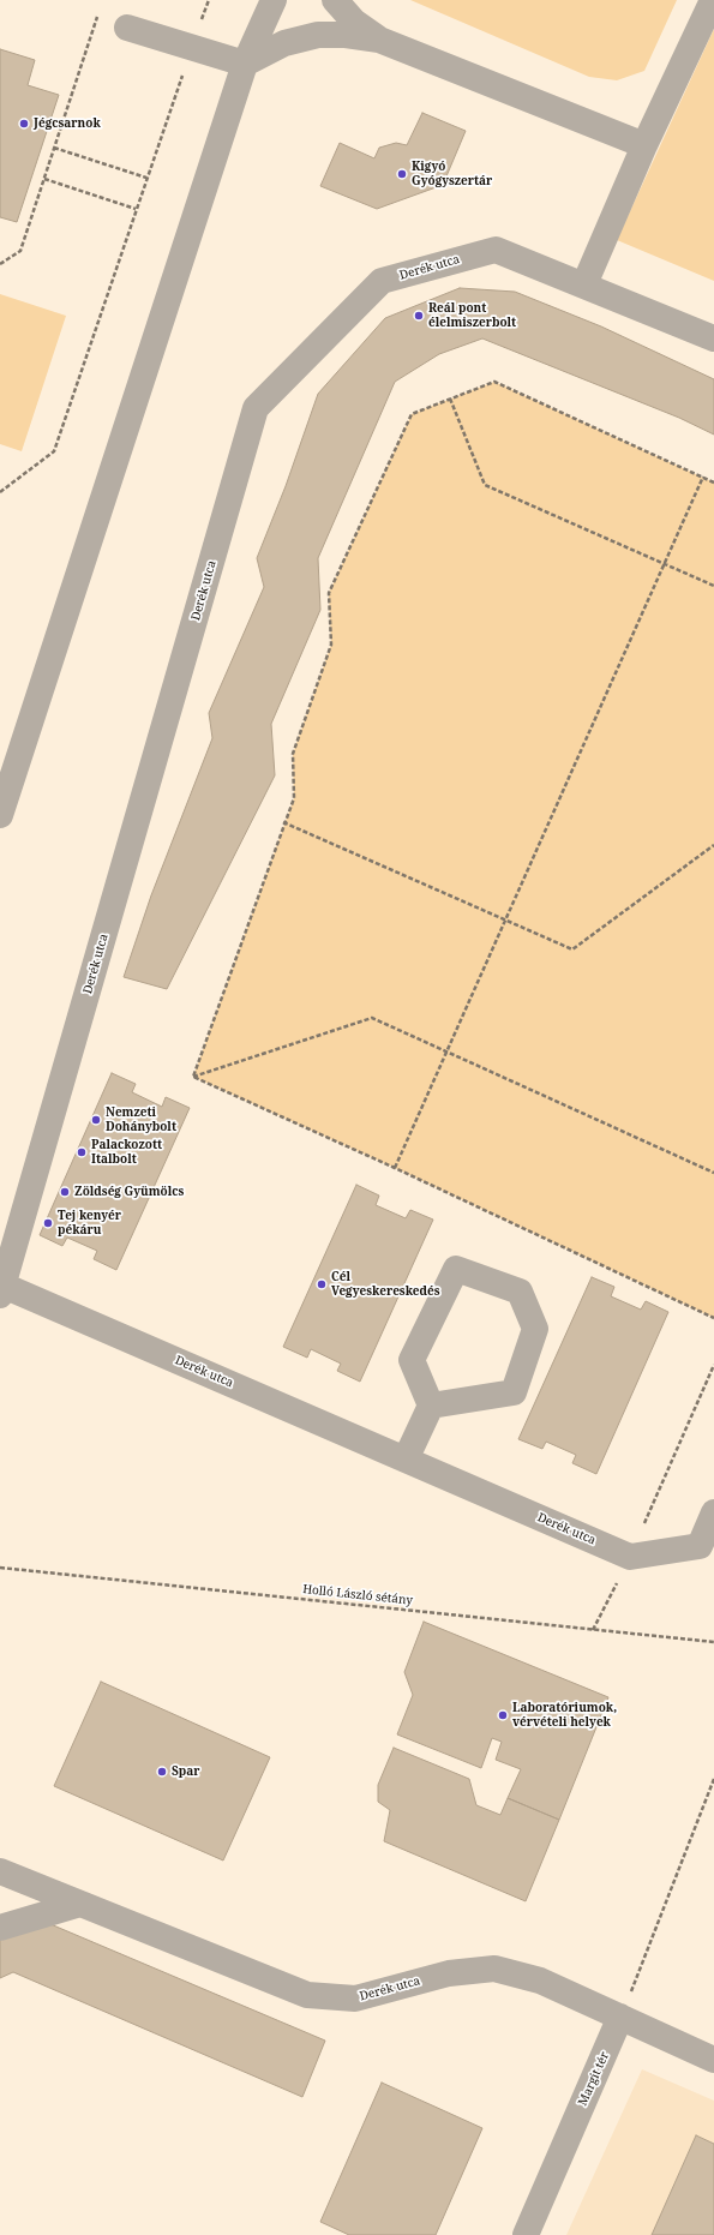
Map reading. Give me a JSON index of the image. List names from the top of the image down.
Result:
{
  "streets": {
    "street": ["Derék utca", "Margit tér"],
    "path": ["Holló László sétány"]
  },
  "crossings": [
    ["Derék utca", "Margit tér"]
  ],
  "places": [
    "Jégcsarnok",
    "Kigyó Gyógyszertár",
    "Reál pont élelmiszerbolt",
    "Nemzeti Dohánybolt",
    "Palackozott Italbolt",
    "Zöldség Gyümölcs",
    "Tej kenyér pékáru",
    "Cél Vegyeskereskedés",
    "Laboratóriumok, vérvételi helyek",
    "Spar"
  ]
}
